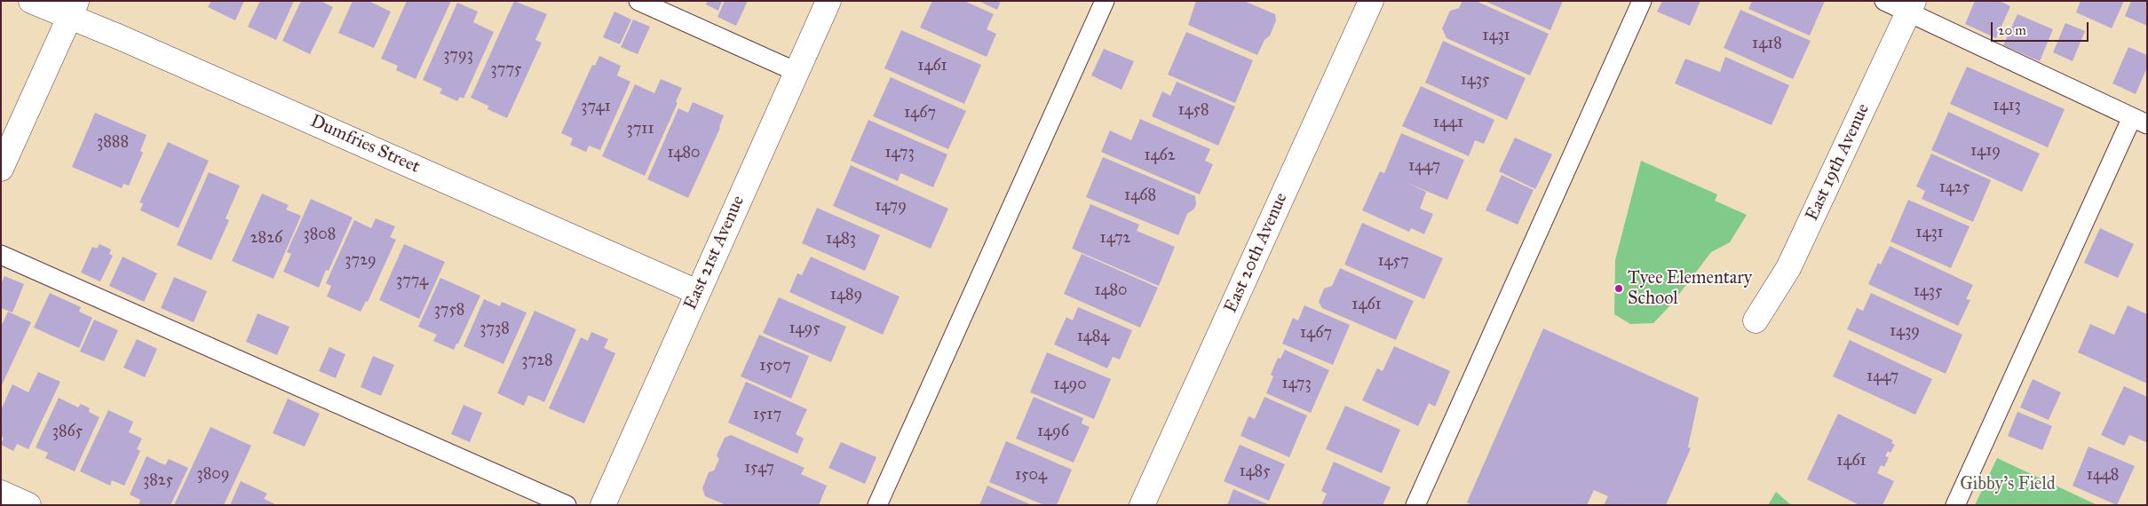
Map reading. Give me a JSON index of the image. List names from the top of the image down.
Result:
{
  "streets": {
    "street": [
      "Dumfries Street",
      "East 19th Avenue",
      "East 21st Avenue",
      "East 20th Avenue"
    ]
  },
  "crossings": [
    ["Dumfries Street", "East 21st Avenue"]
  ],
  "parks": ["Gibby's Field"],
  "places": ["Tyee Elementary School"],
  "house_numbers": [
    "1431",
    "1418",
    "3793",
    "1461",
    "3775",
    "1435",
    "1413",
    "3741",
    "1458",
    "1467",
    "1441",
    "3711",
    "3888",
    "1419",
    "1480",
    "1473",
    "1462",
    "1447",
    "1425",
    "1468",
    "1479",
    "1431",
    "3808",
    "2826",
    "1472",
    "1483",
    "3729",
    "1457",
    "3774",
    "1480",
    "1435",
    "1489",
    "1461",
    "3758",
    "3738",
    "1495",
    "1439",
    "1467",
    "1484",
    "3728",
    "1507",
    "1447",
    "1473",
    "1490",
    "1517",
    "3865",
    "1496",
    "1461",
    "1547",
    "1485",
    "3809",
    "1504",
    "1448",
    "3825"
  ],
  "scale_bar": "20 m"
}
